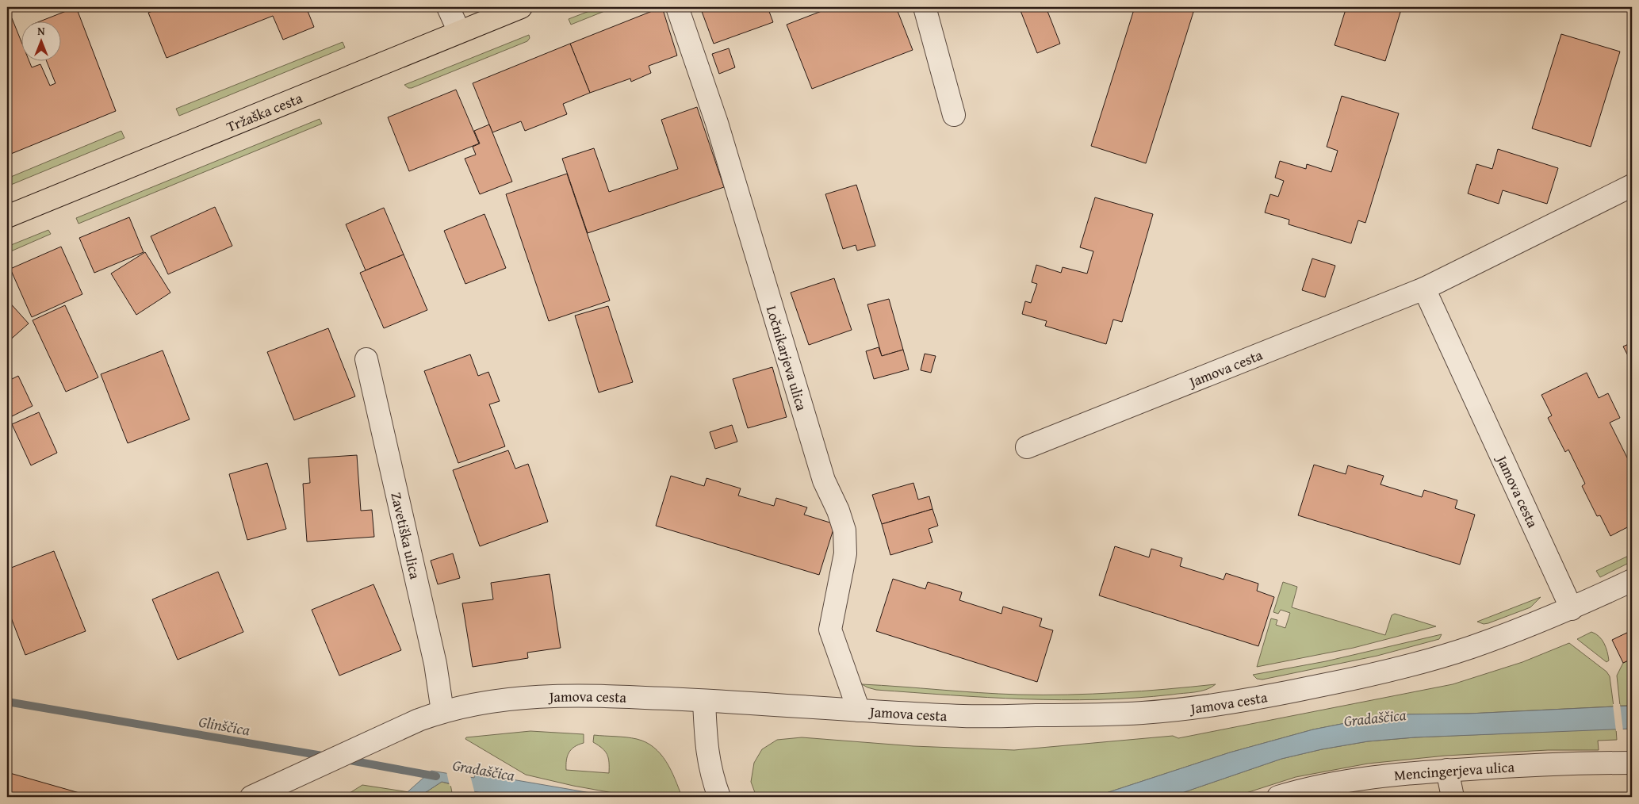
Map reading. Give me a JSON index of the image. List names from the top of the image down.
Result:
{
  "streets": {
    "main road": ["Tržaška cesta"],
    "street": [
      "Ločnikarjeva ulica",
      "Jamova cesta",
      "Zavetiška ulica",
      "Mencingerjeva ulica"
    ]
  },
  "crossings": [
    ["Ločnikarjeva ulica", "Jamova cesta"],
    ["Jamova cesta", "Zavetiška ulica"]
  ],
  "water": ["Gradaščica", "Glinščica"],
  "north": "top"
}
